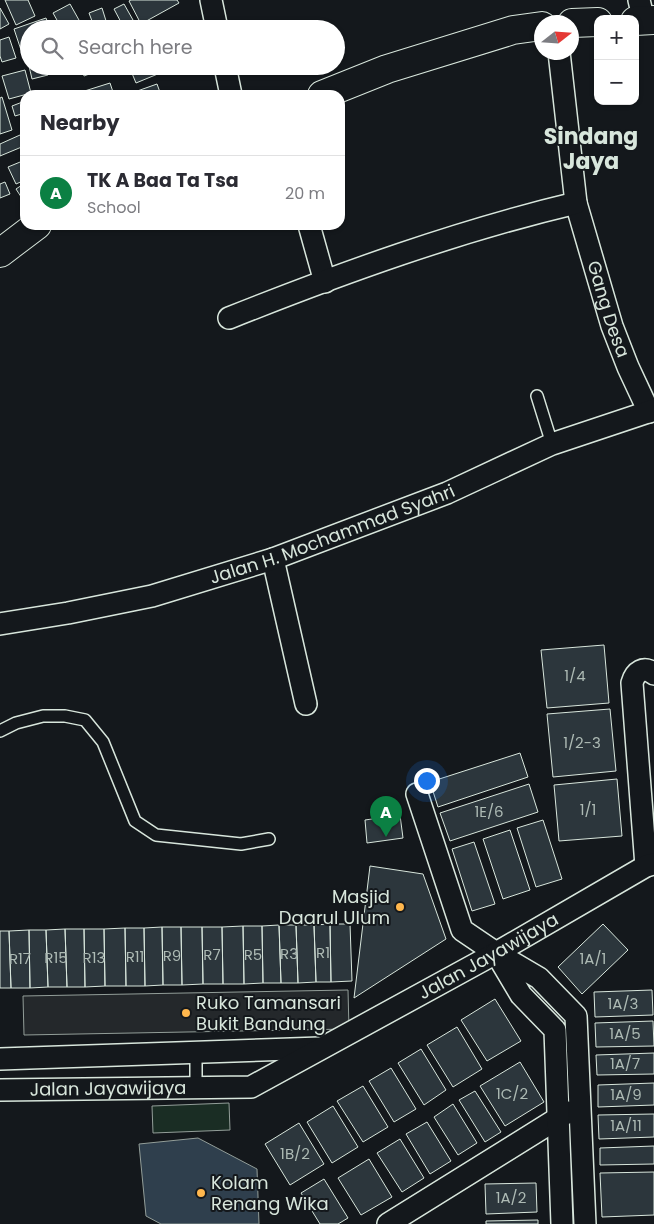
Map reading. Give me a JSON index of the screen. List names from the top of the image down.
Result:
{
  "streets": {
    "street": ["Gang Desa", "Jalan H. Mochammad Syahri", "Jalan Jayawijaya"]
  },
  "crossings": [
    ["Gang Desa", "Jalan H. Mochammad Syahri"]
  ],
  "districts": ["Sindang Jaya"],
  "places": ["Masjid Daarul Ulum", "Ruko Tamansari Bukit Bandung", "Kolam Renang Wika"],
  "house_numbers": [
    "1/4",
    "1/2-3",
    "1/1",
    "1E/6",
    "R1",
    "R3",
    "R7",
    "R5",
    "R9",
    "R11",
    "R15",
    "R13",
    "R17",
    "1A/1",
    "1A/3",
    "1A/5",
    "1A/7",
    "1C/2",
    "1A/9",
    "1A/11",
    "1B/2",
    "1A/2"
  ],
  "north": "right",
  "page": {
    "map_buttons": ["+", "−"],
    "search": "Search here",
    "heading": "Nearby",
    "list": [
      {
        "mark": "A",
        "name": "TK A Baa Ta Tsa",
        "note": "School",
        "value": "20 m"
      }
    ],
    "pins": "A"
  }
}
